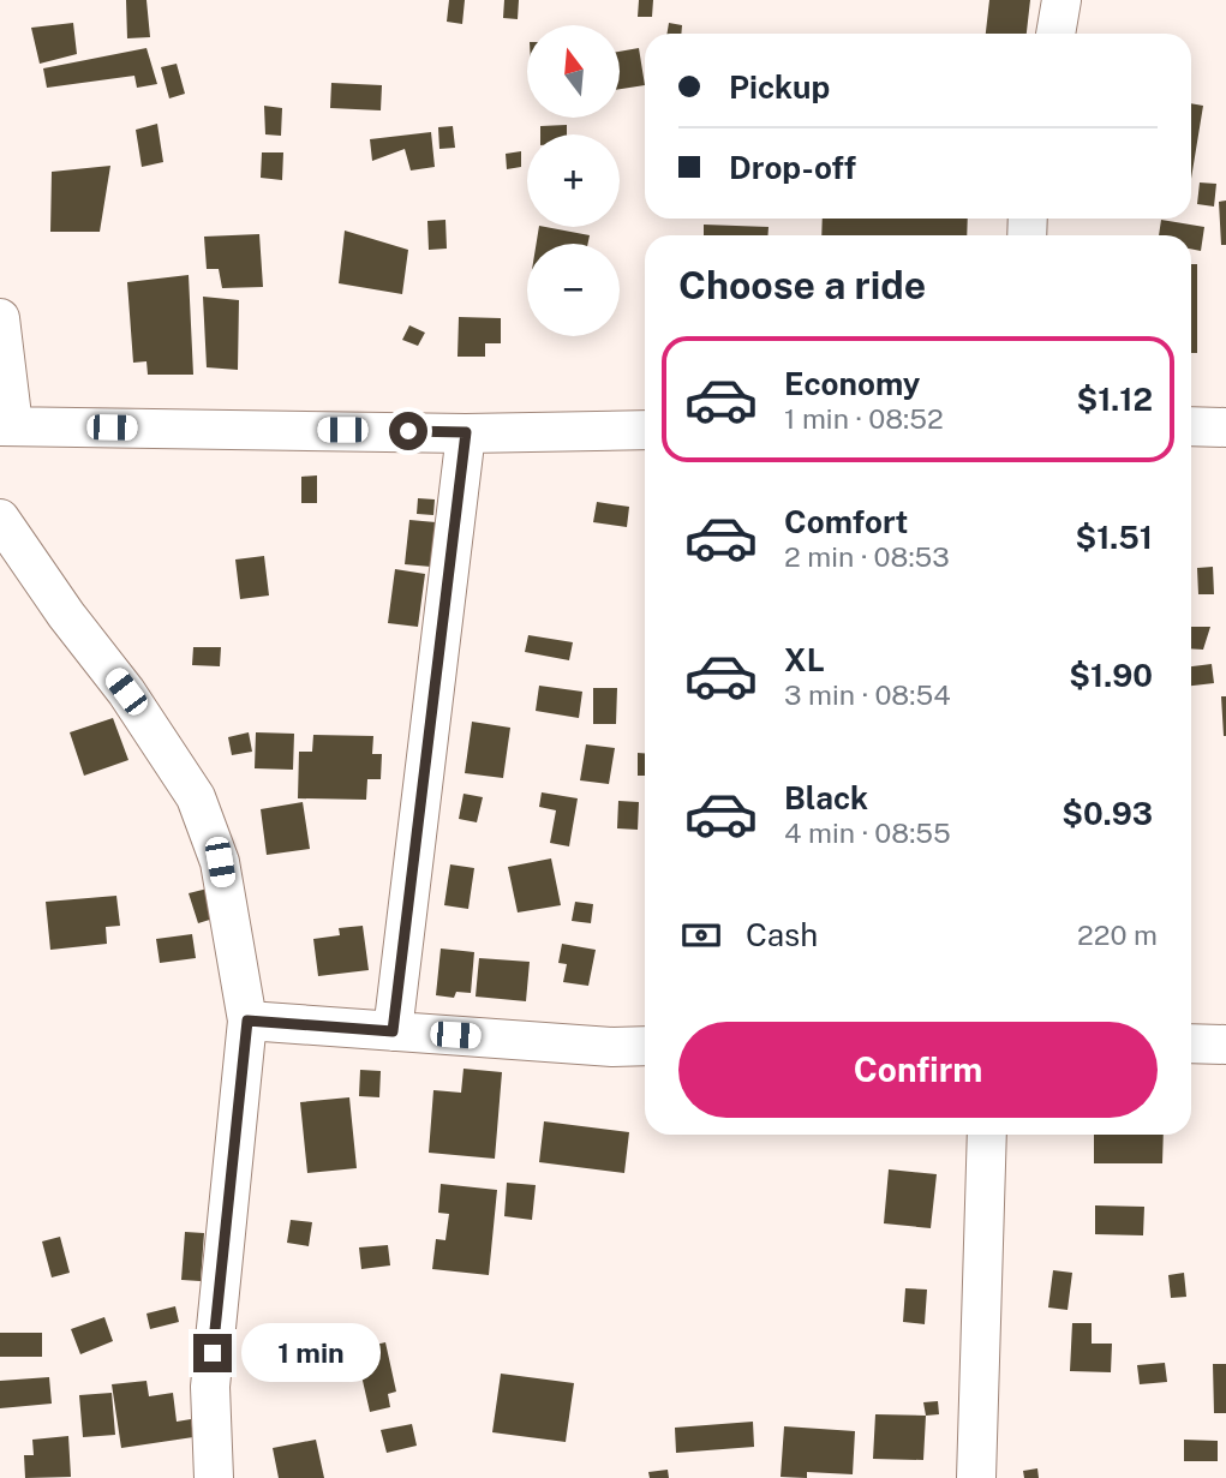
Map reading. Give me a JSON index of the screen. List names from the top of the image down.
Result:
{
  "north": "top",
  "page": {
    "map_buttons": ["+", "−"],
    "banner": ["Pickup", "Drop-off"],
    "heading": "Choose a ride",
    "list": [
      {
        "name": "Economy",
        "note": "1 min · 08:52",
        "value": "$1.12"
      },
      {
        "name": "Comfort",
        "note": "2 min · 08:53",
        "value": "$1.51"
      },
      {
        "name": "XL",
        "note": "3 min · 08:54",
        "value": "$1.90"
      },
      {
        "name": "Black",
        "note": "4 min · 08:55",
        "value": "$0.93"
      }
    ],
    "pay": ["Cash", "220 m"],
    "buttons": "Confirm",
    "bubble": "1 min"
  }
}
